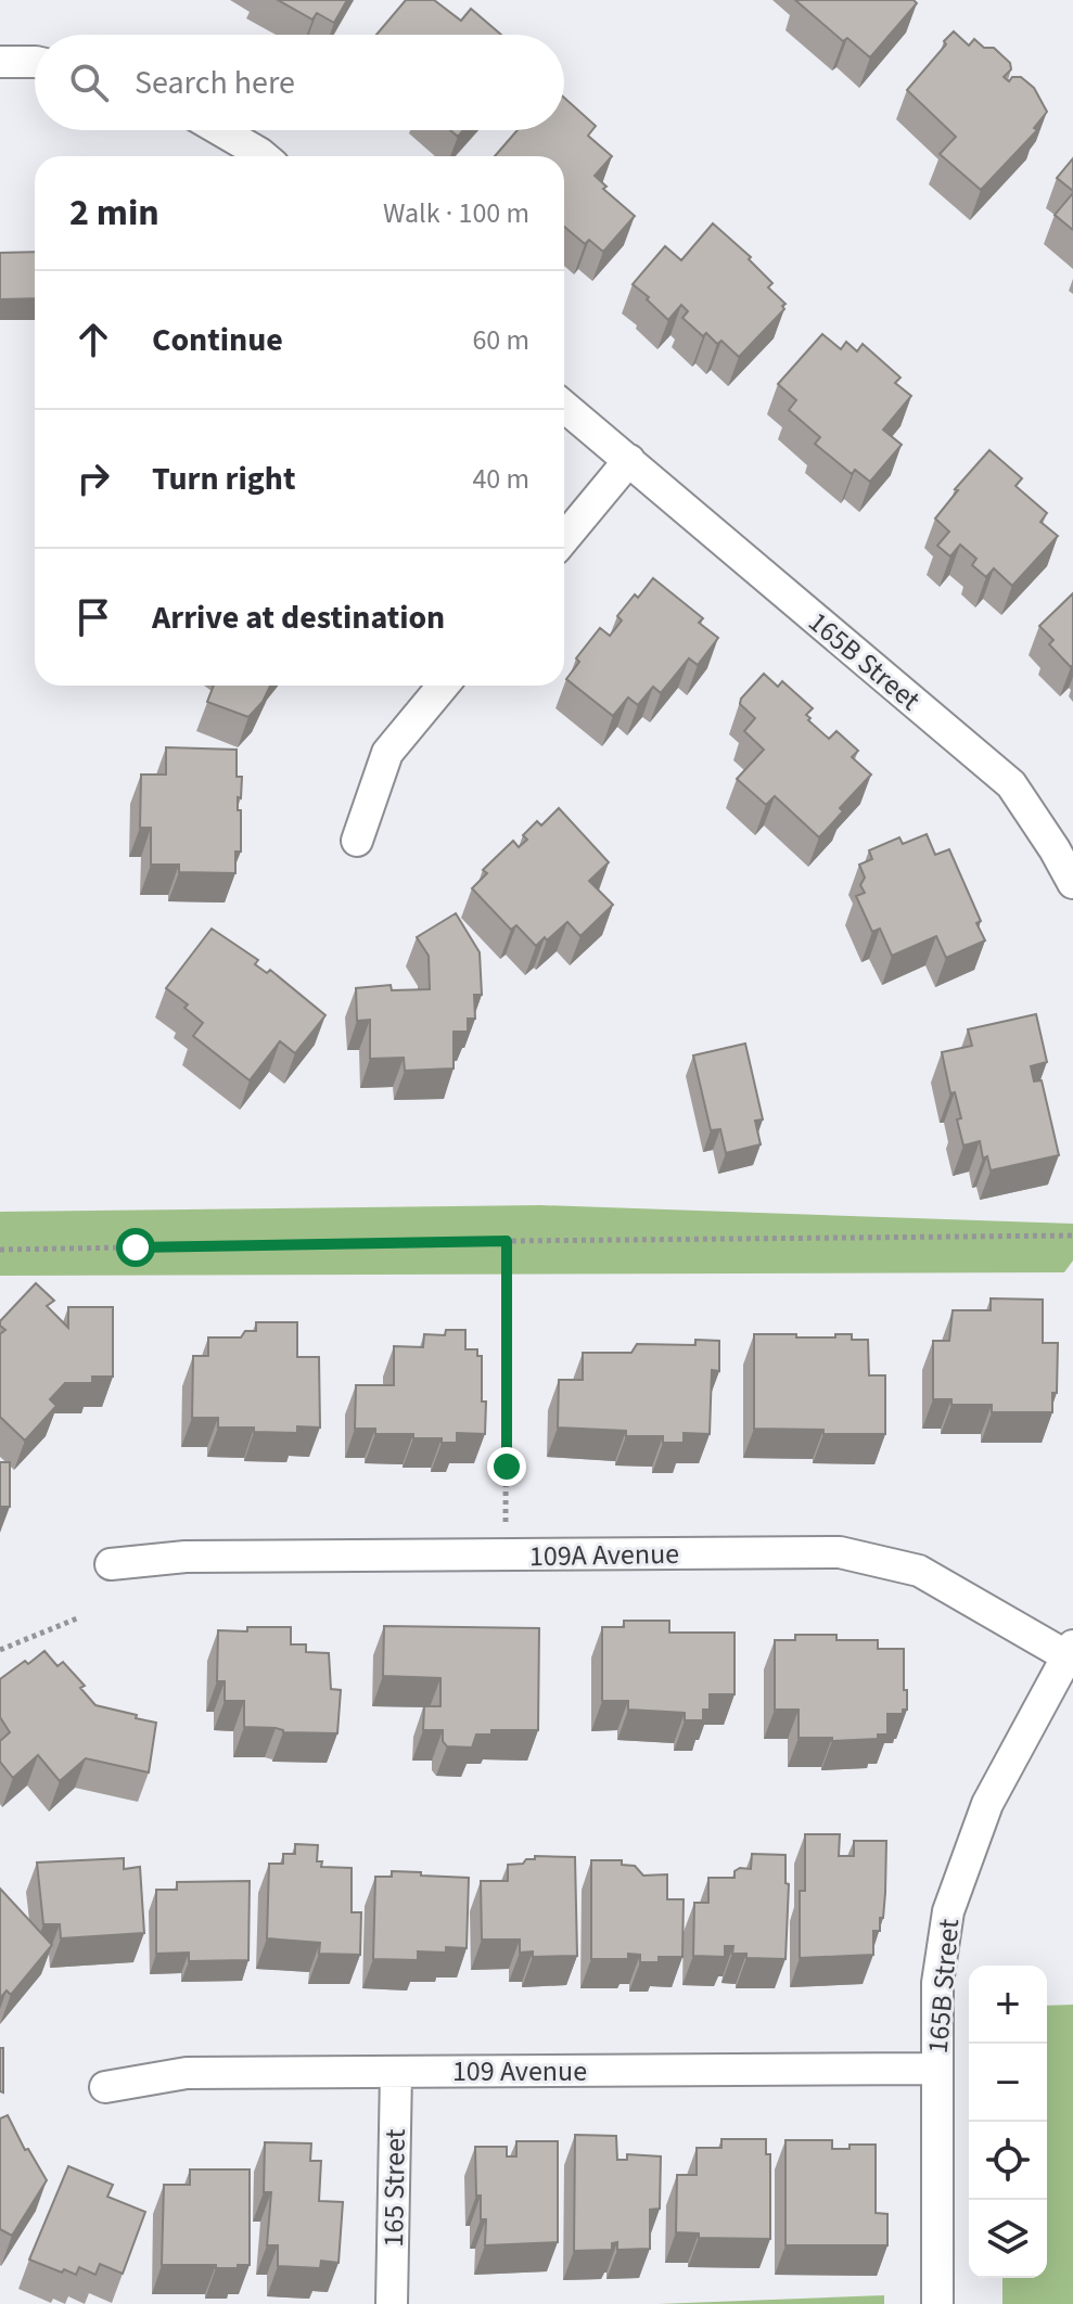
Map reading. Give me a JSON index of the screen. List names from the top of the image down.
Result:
{
  "streets": {
    "street": [
      "165B Street",
      "109A Avenue",
      "109 Avenue",
      "165 Street"
    ]
  },
  "crossings": [
    ["165B Street", "109A Avenue"],
    ["165B Street", "109 Avenue"],
    ["109 Avenue", "165 Street"]
  ],
  "page": {
    "search": "Search here",
    "heading": ["2 min", "Walk · 100 m"],
    "list": [
      ["Continue", "60 m"],
      ["Turn right", "40 m"],
      "Arrive at destination"
    ],
    "map_buttons": ["+", "−"]
  }
}
